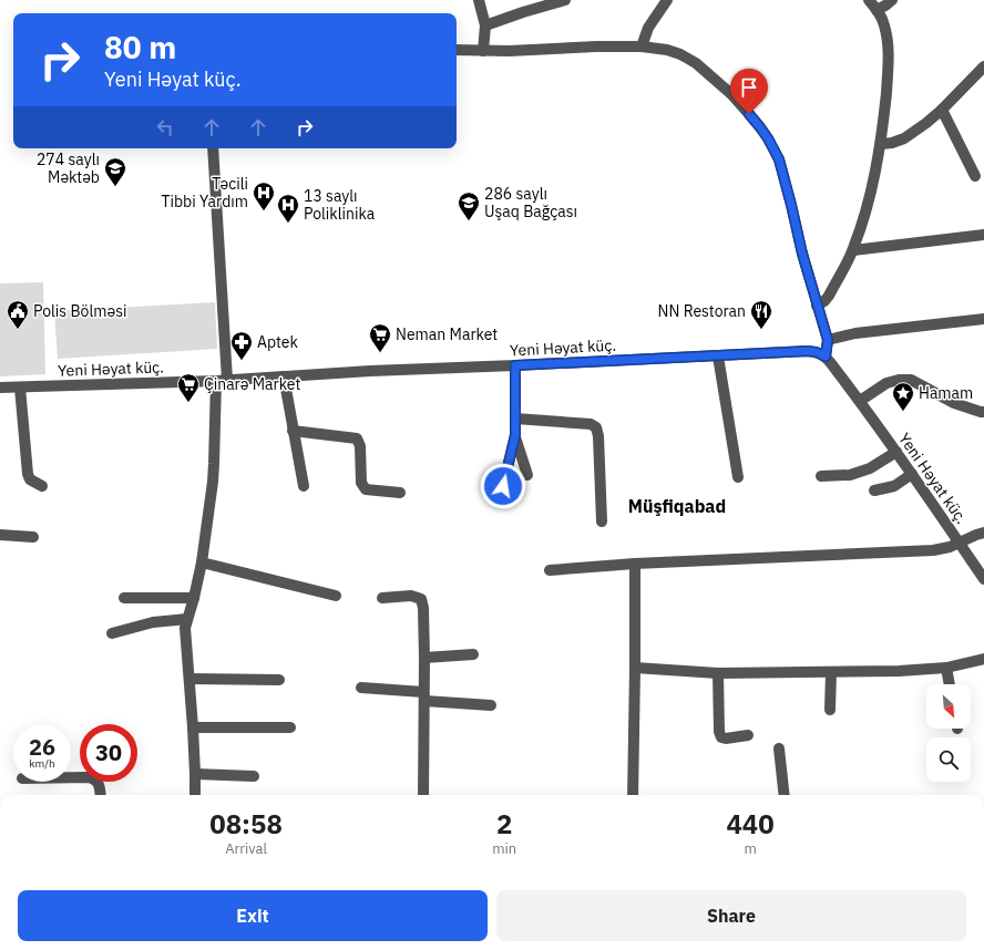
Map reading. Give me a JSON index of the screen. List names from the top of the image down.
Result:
{
  "streets": {
    "street": ["Yeni Həyat küç."]
  },
  "districts": ["Müşfiqabad"],
  "places": {
    "school or university": ["274 saylı Məktəb", "286 saylı Uşaq Bağçası"],
    "hospital": ["Təcili Tibbi Yardım", "13 saylı Poliklinika"],
    "public building": ["Polis Bölməsi"],
    "restaurant": ["NN Restoran"],
    "supermarket": ["Neman Market", "Çinarə Market"],
    "pharmacy": ["Aptek"],
    "place": ["Hamam"]
  },
  "north": "bottom right",
  "page": {
    "turn": ["80 m", "Yeni Həyat küç."],
    "speed": "26 km/h",
    "limit": "30",
    "eta": [
      "08:58",
      "Arrival",
      "2",
      "min",
      "440",
      "m"
    ],
    "buttons": ["Exit", "Share"]
  }
}
